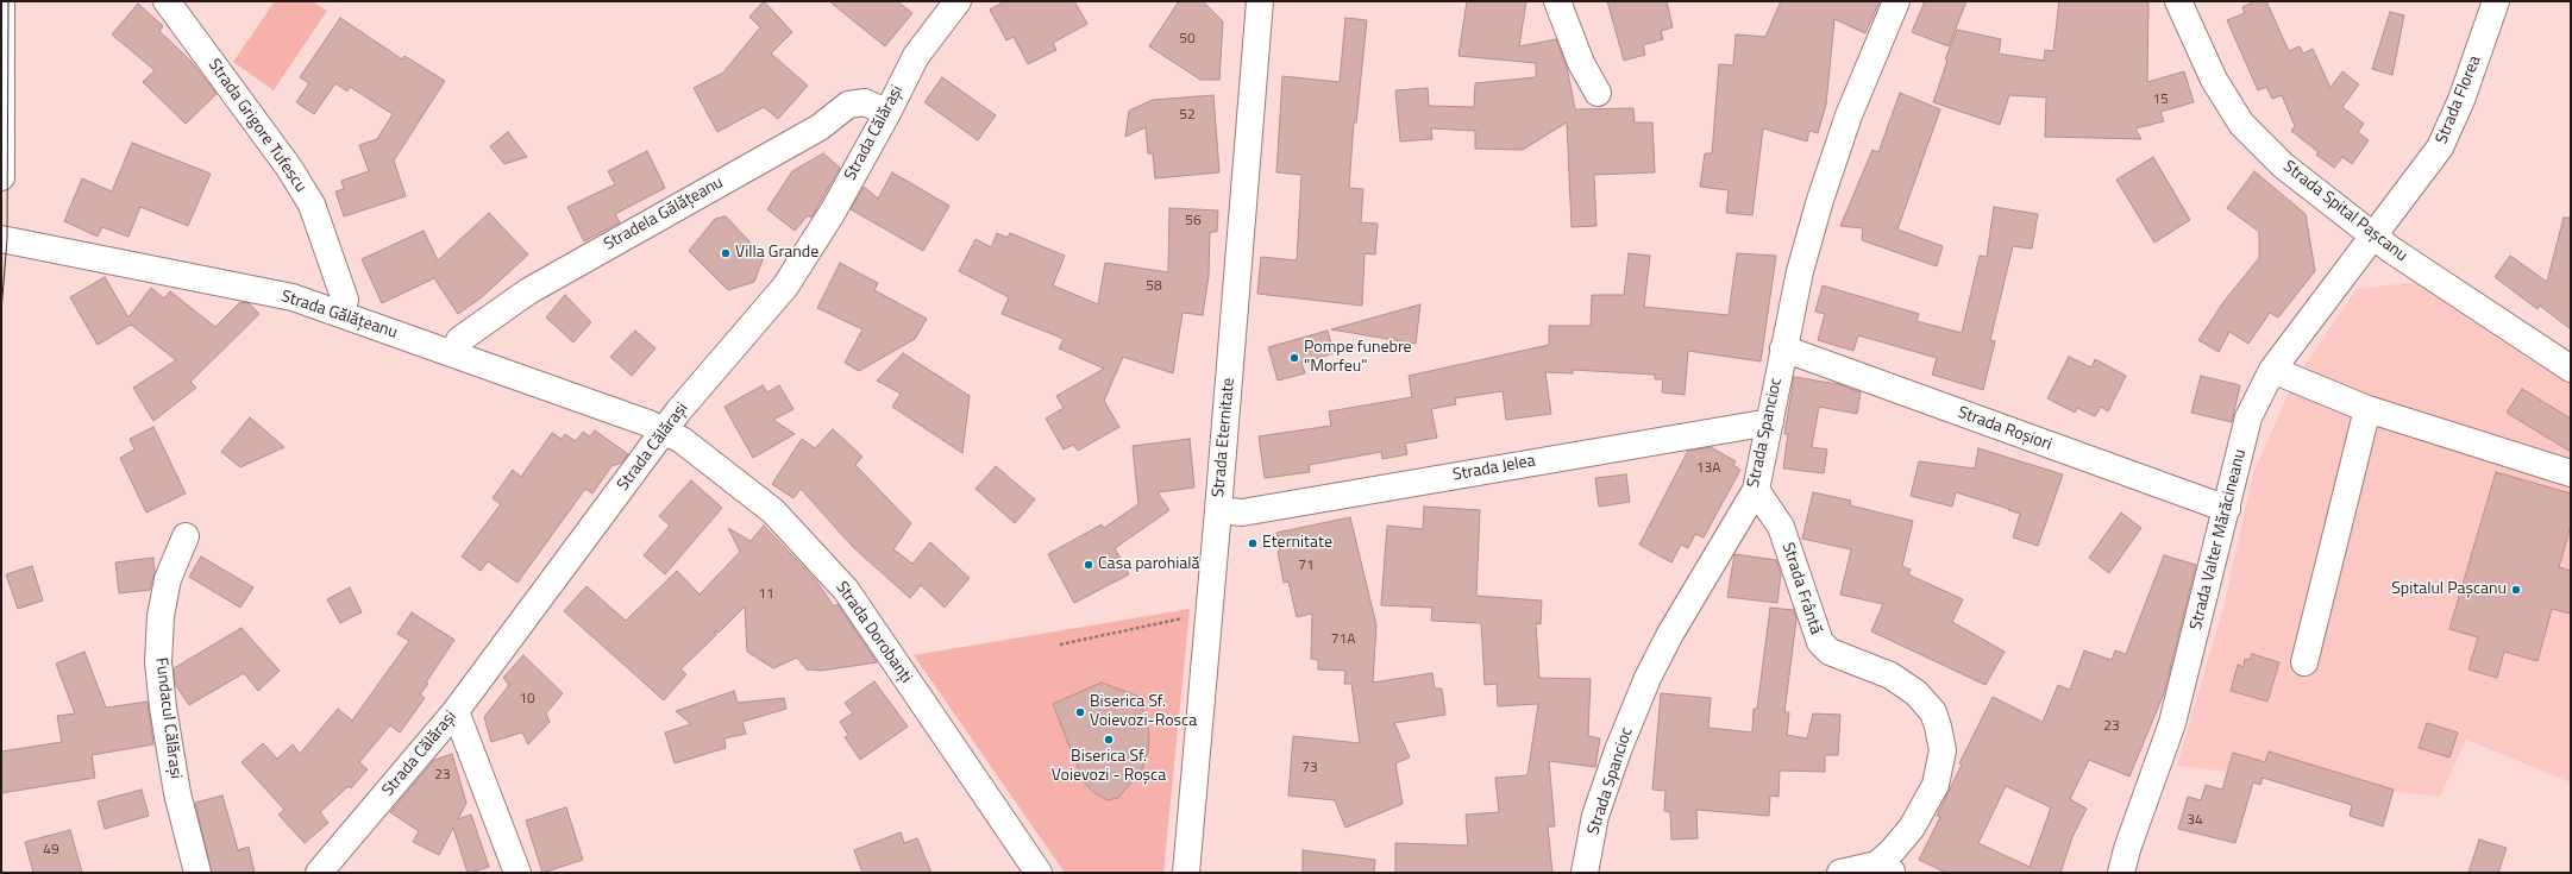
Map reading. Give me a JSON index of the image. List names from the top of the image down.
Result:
{
  "streets": {
    "street": [
      "Strada Florea",
      "Strada Grigore Tufescu",
      "Strada Călărași",
      "Strada Spital Pașcanu",
      "Stradela Gălățeanu",
      "Strada Gălățeanu",
      "Strada Roșiori",
      "Strada Spancioc",
      "Strada Eternitate",
      "Strada Jelea",
      "Strada Valter Mărăcineanu",
      "Strada Frântă",
      "Strada Dorobanți",
      "Fundacul Călărași"
    ]
  },
  "crossings": [
    ["Strada Florea", "Strada Spital Pașcanu"],
    ["Strada Florea", "Strada Valter Mărăcineanu"],
    ["Strada Grigore Tufescu", "Strada Gălățeanu"],
    ["Strada Călărași", "Stradela Gălățeanu"],
    ["Strada Călărași", "Strada Gălățeanu"],
    ["Strada Călărași", "Strada Dorobanți"],
    ["Strada Spital Pașcanu", "Strada Valter Mărăcineanu"],
    ["Stradela Gălățeanu", "Strada Gălățeanu"],
    ["Strada Gălățeanu", "Strada Dorobanți"],
    ["Strada Roșiori", "Strada Spancioc"],
    ["Strada Roșiori", "Strada Valter Mărăcineanu"],
    ["Strada Spancioc", "Strada Jelea"],
    ["Strada Spancioc", "Strada Frântă"],
    ["Strada Eternitate", "Strada Jelea"]
  ],
  "places": [
    "Villa Grande",
    "Pompe funebre \"Morfeu\"",
    "Eternitate",
    "Casa parohială",
    "Spitalul Pașcanu",
    "Biserica Sf. Voievozi-Rosca",
    "Biserica Sf. Voievozi - Roșca"
  ],
  "house_numbers": [
    "50",
    "15",
    "52",
    "56",
    "58",
    "13A",
    "71",
    "11",
    "71A",
    "10",
    "23",
    "73",
    "23",
    "34",
    "49"
  ]
}
